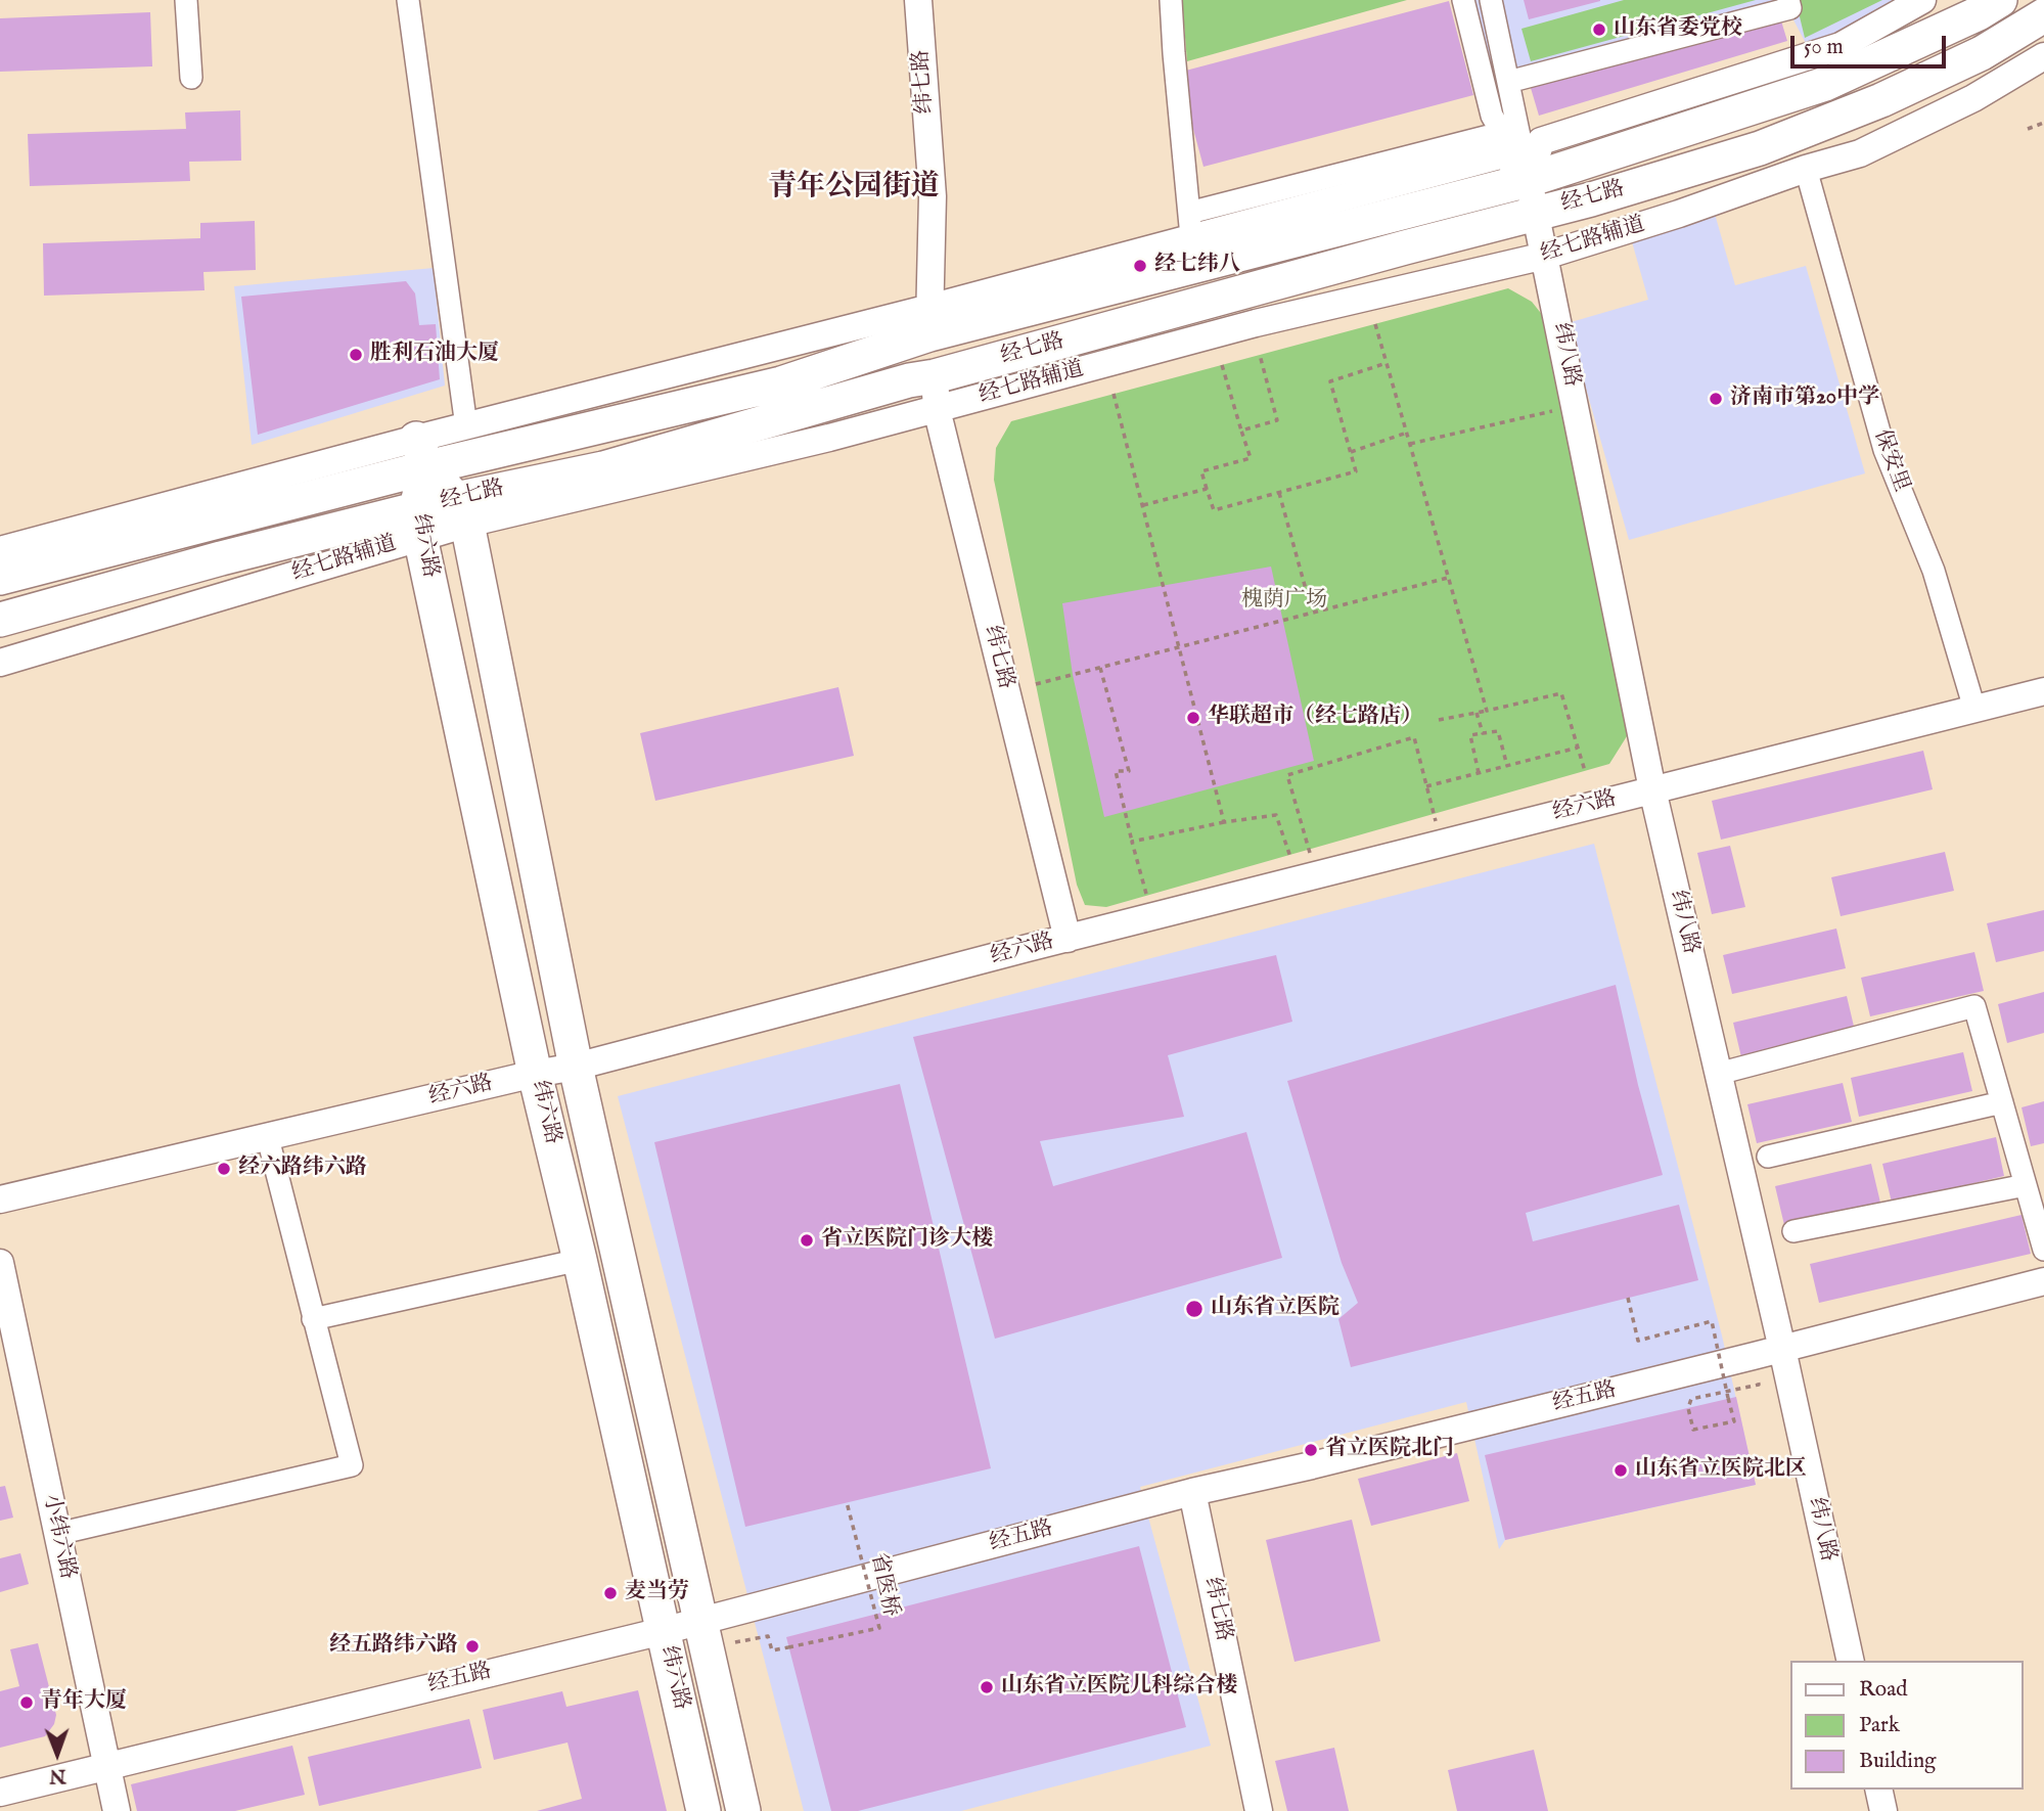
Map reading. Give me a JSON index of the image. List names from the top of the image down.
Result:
{
  "streets": {
    "main road": ["经七路", "纬六路"],
    "street": [
      "纬七路",
      "经七路辅道",
      "纬八路",
      "保安里",
      "经六路",
      "经五路",
      "小纬六路"
    ],
    "path": ["省医桥"]
  },
  "crossings": [
    ["纬七路", "经七路"],
    ["纬七路", "经七路辅道"],
    ["纬七路", "经六路"],
    ["纬七路", "经五路"],
    ["经七路", "经七路辅道"],
    ["经七路", "纬八路"],
    ["经七路", "纬六路"],
    ["经七路辅道", "纬八路"],
    ["经七路辅道", "保安里"],
    ["经七路辅道", "纬六路"],
    ["纬八路", "经六路"],
    ["纬八路", "经五路"],
    ["保安里", "经六路"],
    ["纬六路", "经六路"],
    ["纬六路", "经五路"],
    ["经五路", "小纬六路"]
  ],
  "districts": ["青年公园街道"],
  "parks": ["槐荫广场"],
  "places": [
    "山东省委党校",
    "经七纬八",
    "胜利石油大厦",
    "济南市第20中学",
    "华联超市（经七路店）",
    "经六路纬六路",
    "省立医院门诊大楼",
    "山东省立医院",
    "省立医院北门",
    "山东省立医院北区",
    "麦当劳",
    "经五路纬六路",
    "山东省立医院儿科综合楼",
    "青年大厦"
  ],
  "legend": ["Road", "Park", "Building"],
  "scale_bar": "50 m",
  "north": "bottom"
}
